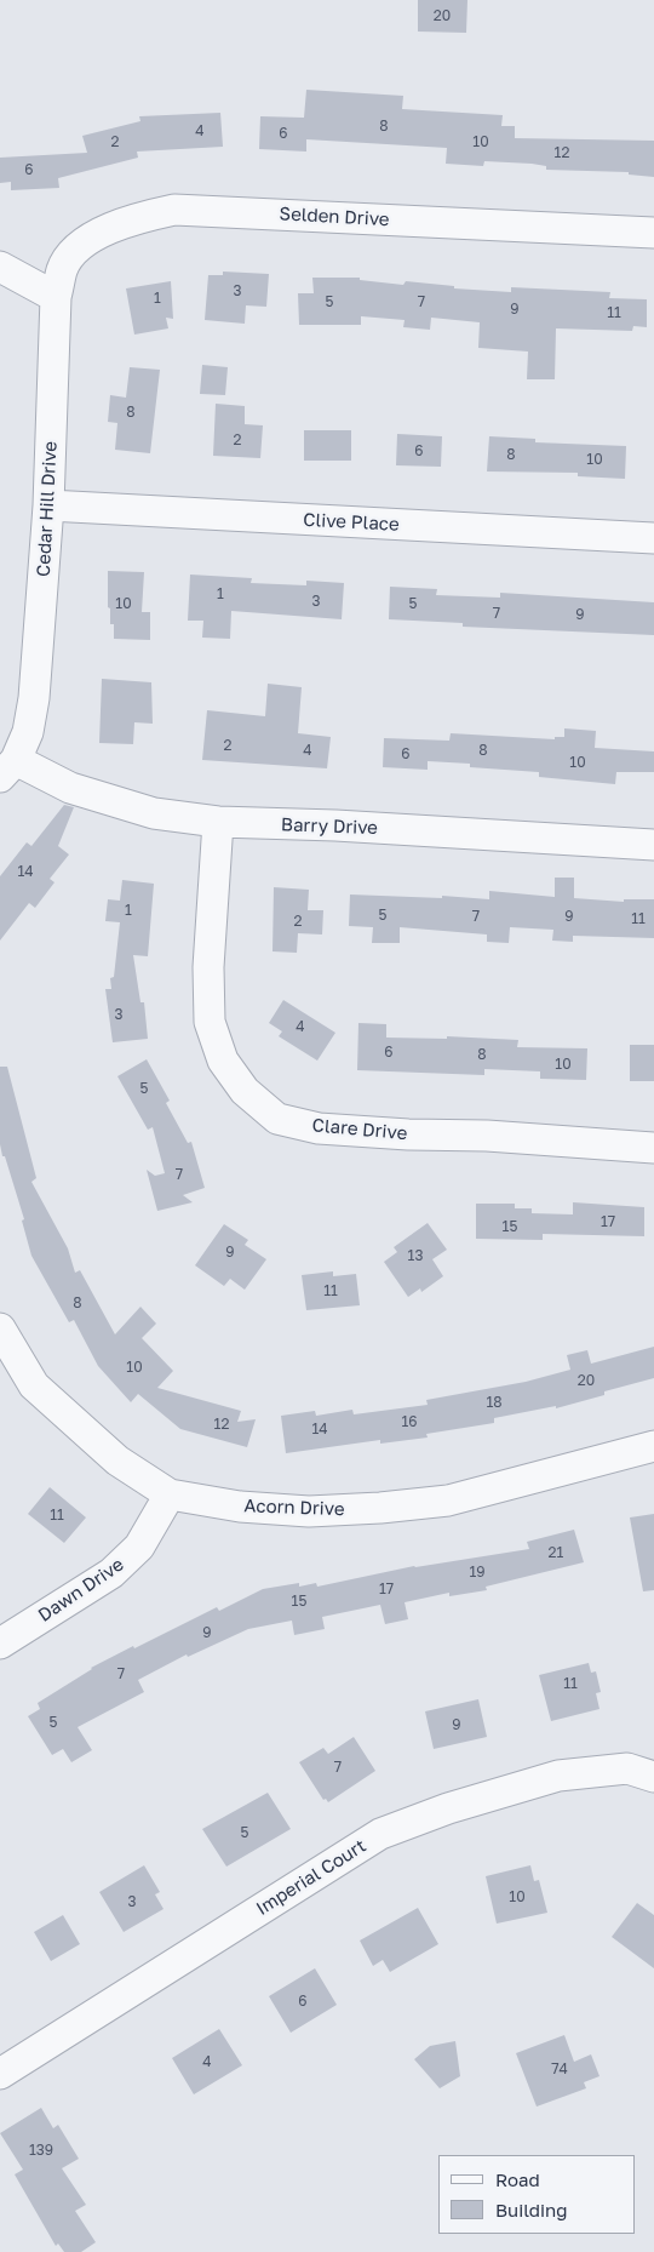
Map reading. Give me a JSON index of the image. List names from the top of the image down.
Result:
{
  "streets": {
    "street": [
      "Selden Drive",
      "Cedar Hill Drive",
      "Clive Place",
      "Barry Drive",
      "Clare Drive",
      "Acorn Drive",
      "Dawn Drive",
      "Imperial Court"
    ]
  },
  "crossings": [
    ["Selden Drive", "Cedar Hill Drive"],
    ["Cedar Hill Drive", "Clive Place"],
    ["Cedar Hill Drive", "Barry Drive"],
    ["Barry Drive", "Clare Drive"],
    ["Acorn Drive", "Dawn Drive"]
  ],
  "house_numbers": [
    "20",
    "8",
    "4",
    "6",
    "2",
    "10",
    "12",
    "6",
    "3",
    "1",
    "5",
    "7",
    "9",
    "11",
    "8",
    "2",
    "6",
    "8",
    "10",
    "1",
    "3",
    "10",
    "5",
    "7",
    "9",
    "2",
    "4",
    "8",
    "6",
    "10",
    "14",
    "1",
    "5",
    "7",
    "9",
    "11",
    "2",
    "3",
    "4",
    "6",
    "8",
    "10",
    "5",
    "7",
    "17",
    "15",
    "9",
    "13",
    "11",
    "8",
    "10",
    "20",
    "18",
    "16",
    "12",
    "14",
    "11",
    "21",
    "19",
    "17",
    "15",
    "9",
    "7",
    "11",
    "5",
    "9",
    "7",
    "5",
    "10",
    "3",
    "6",
    "4",
    "74",
    "139"
  ],
  "legend": ["Road", "Building"]
}
